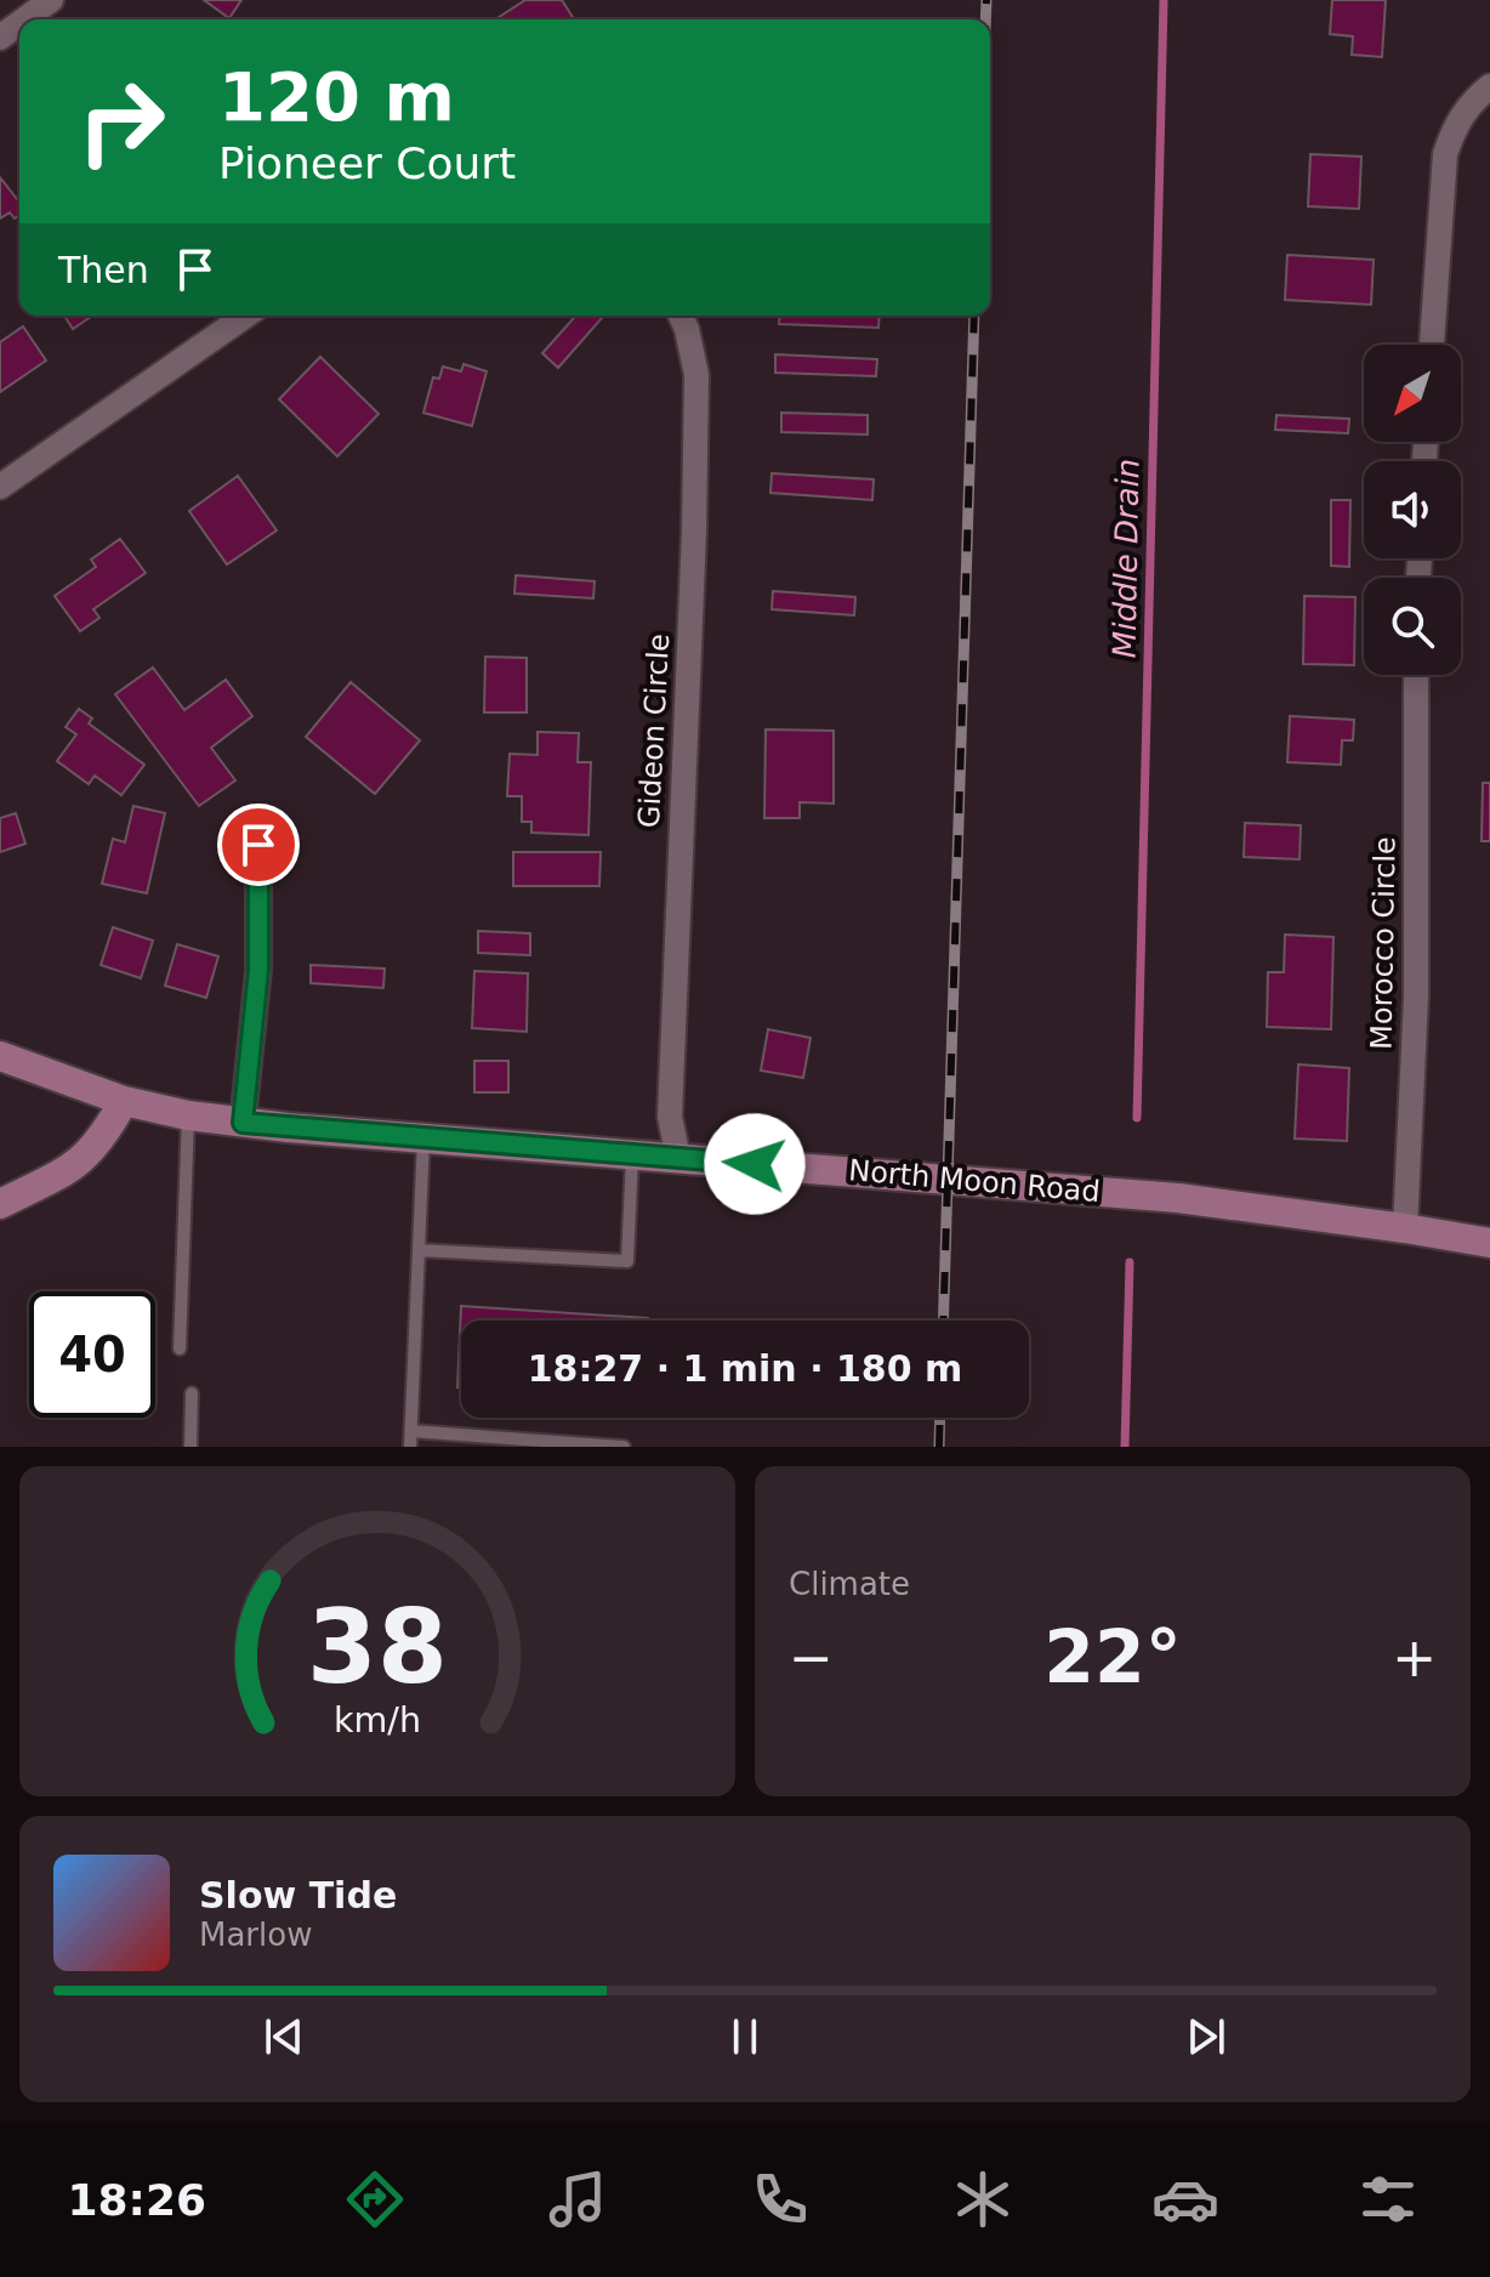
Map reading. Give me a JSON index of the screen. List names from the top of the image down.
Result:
{
  "streets": {
    "street": ["Gideon Circle", "Morocco Circle", "North Moon Road"]
  },
  "crossings": [
    ["Gideon Circle", "North Moon Road"],
    ["Morocco Circle", "North Moon Road"]
  ],
  "water": ["Middle Drain"],
  "north": "bottom left",
  "page": {
    "turn": ["120 m", "Pioneer Court"],
    "then": "Then",
    "limit": "40",
    "trip": "18:27 · 1 min · 180 m",
    "tile": "Climate",
    "heat": ["−", "22°", "+"],
    "song": ["Slow Tide", "Marlow"],
    "tabs": "18:26",
    "gauge": ["38", "km/h"]
  }
}
